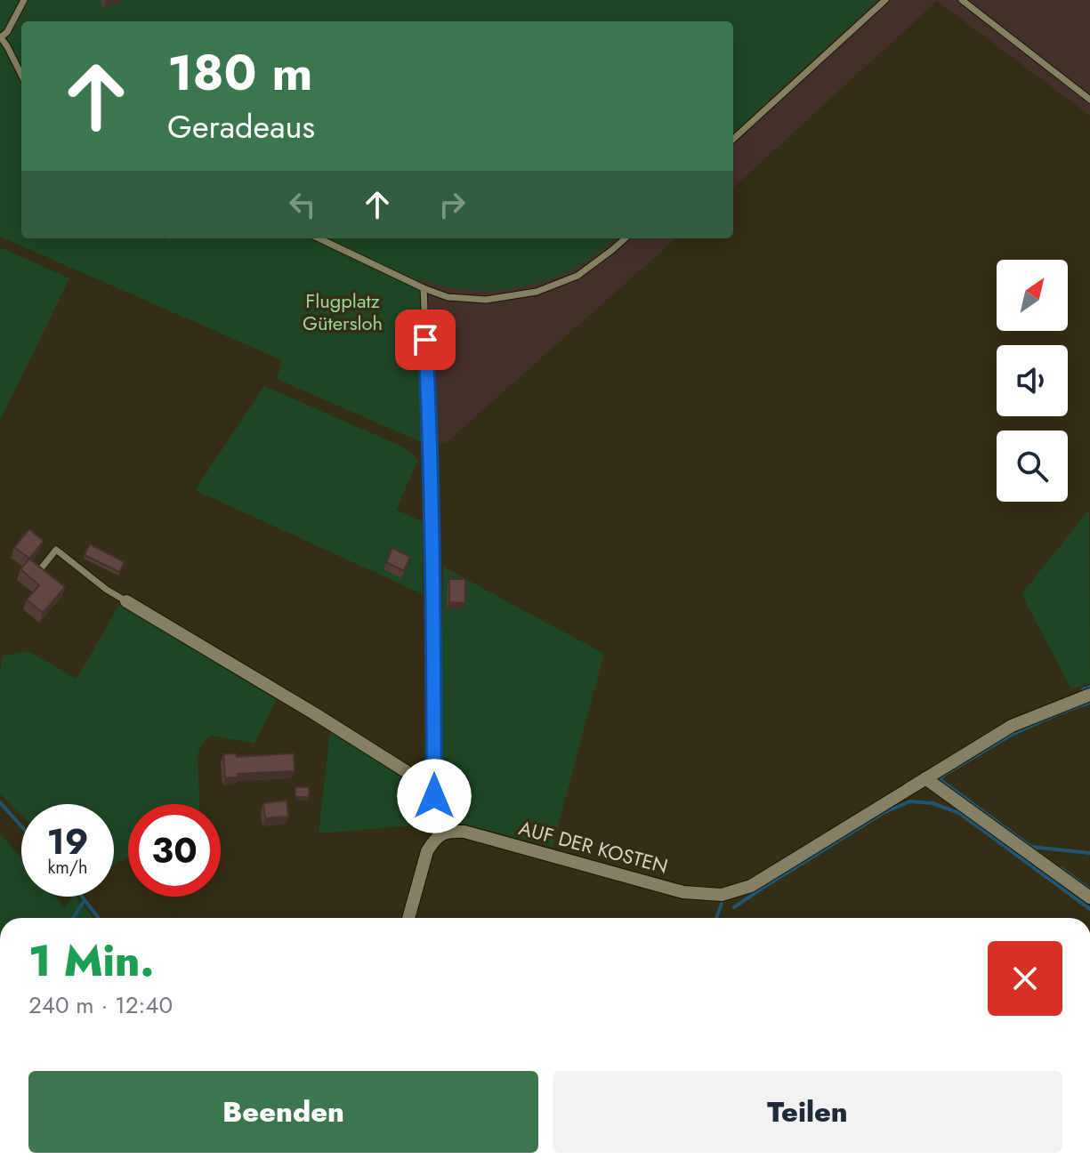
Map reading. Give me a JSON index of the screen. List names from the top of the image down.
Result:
{
  "streets": {
    "street": ["AUF DER KOSTEN"]
  },
  "parks": ["Flugplatz Gütersloh"],
  "north": "top right",
  "page": {
    "turn": ["180 m", "Geradeaus"],
    "speed": "19 km/h",
    "limit": "30",
    "heading": ["1 Min.", "240 m · 12:40"],
    "buttons": ["Beenden", "Teilen"]
  }
}
